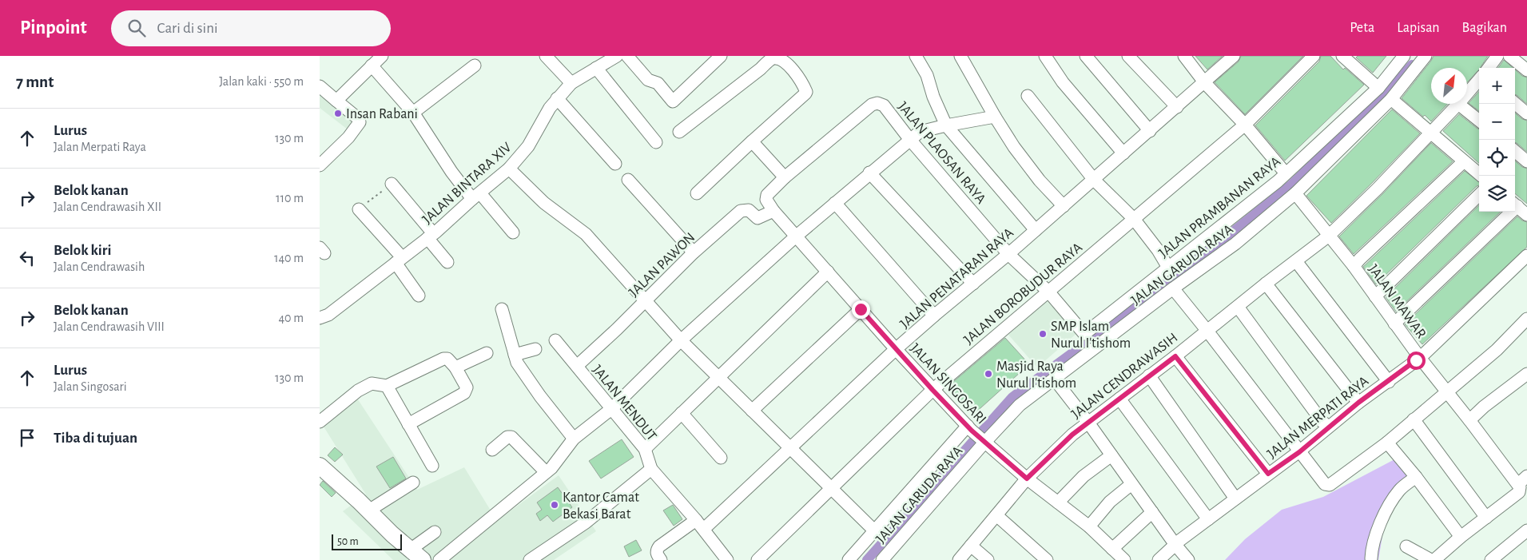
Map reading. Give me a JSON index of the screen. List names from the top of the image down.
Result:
{
  "streets": {
    "street": [
      "JALAN PLAOSAN RAYA",
      "JALAN BINTARA XIV",
      "JALAN PRAMBANAN RAYA",
      "JALAN PAWON",
      "JALAN GARUDA RAYA",
      "JALAN PENATARAN RAYA",
      "JALAN BOROBUDUR RAYA",
      "JALAN MAWAR",
      "JALAN CENDRAWASIH",
      "JALAN SINGOSARI",
      "JALAN MENDUT",
      "JALAN MERPATI RAYA"
    ]
  },
  "crossings": [
    ["JALAN PLAOSAN RAYA", "JALAN PRAMBANAN RAYA"],
    ["JALAN PLAOSAN RAYA", "JALAN PAWON"],
    ["JALAN PLAOSAN RAYA", "JALAN PENATARAN RAYA"],
    ["JALAN PLAOSAN RAYA", "JALAN BOROBUDUR RAYA"],
    ["JALAN PLAOSAN RAYA", "JALAN SINGOSARI"],
    ["JALAN PRAMBANAN RAYA", "JALAN BOROBUDUR RAYA"],
    ["JALAN PAWON", "JALAN SINGOSARI"],
    ["JALAN PAWON", "JALAN MENDUT"],
    ["JALAN GARUDA RAYA", "JALAN MAWAR"],
    ["JALAN GARUDA RAYA", "JALAN SINGOSARI"],
    ["JALAN PENATARAN RAYA", "JALAN SINGOSARI"],
    ["JALAN PENATARAN RAYA", "JALAN MENDUT"],
    ["JALAN BOROBUDUR RAYA", "JALAN SINGOSARI"],
    ["JALAN MAWAR", "JALAN CENDRAWASIH"],
    ["JALAN MAWAR", "JALAN MERPATI RAYA"],
    ["JALAN CENDRAWASIH", "JALAN SINGOSARI"]
  ],
  "places": [
    "Insan Rabani",
    "SMP Islam Nurul I'tishom",
    "Masjid Raya Nurul I'tishom",
    "Kantor Camat Bekasi Barat"
  ],
  "scale_bar": "50 m",
  "north": "top right",
  "page": {
    "header": "Pinpoint",
    "search": "Cari di sini",
    "nav": ["Peta", "Lapisan", "Bagikan"],
    "heading": ["7 mnt", "Jalan kaki · 550 m"],
    "map_buttons": ["+", "−"],
    "list": [
      ["Lurus", "Jalan Merpati Raya", "130 m"],
      ["Belok kanan", "Jalan Cendrawasih XII", "110 m"],
      ["Belok kiri", "Jalan Cendrawasih", "140 m"],
      ["Belok kanan", "Jalan Cendrawasih VIII", "40 m"],
      ["Lurus", "Jalan Singosari", "130 m"],
      "Tiba di tujuan"
    ],
    "scale": "50 m"
  }
}
